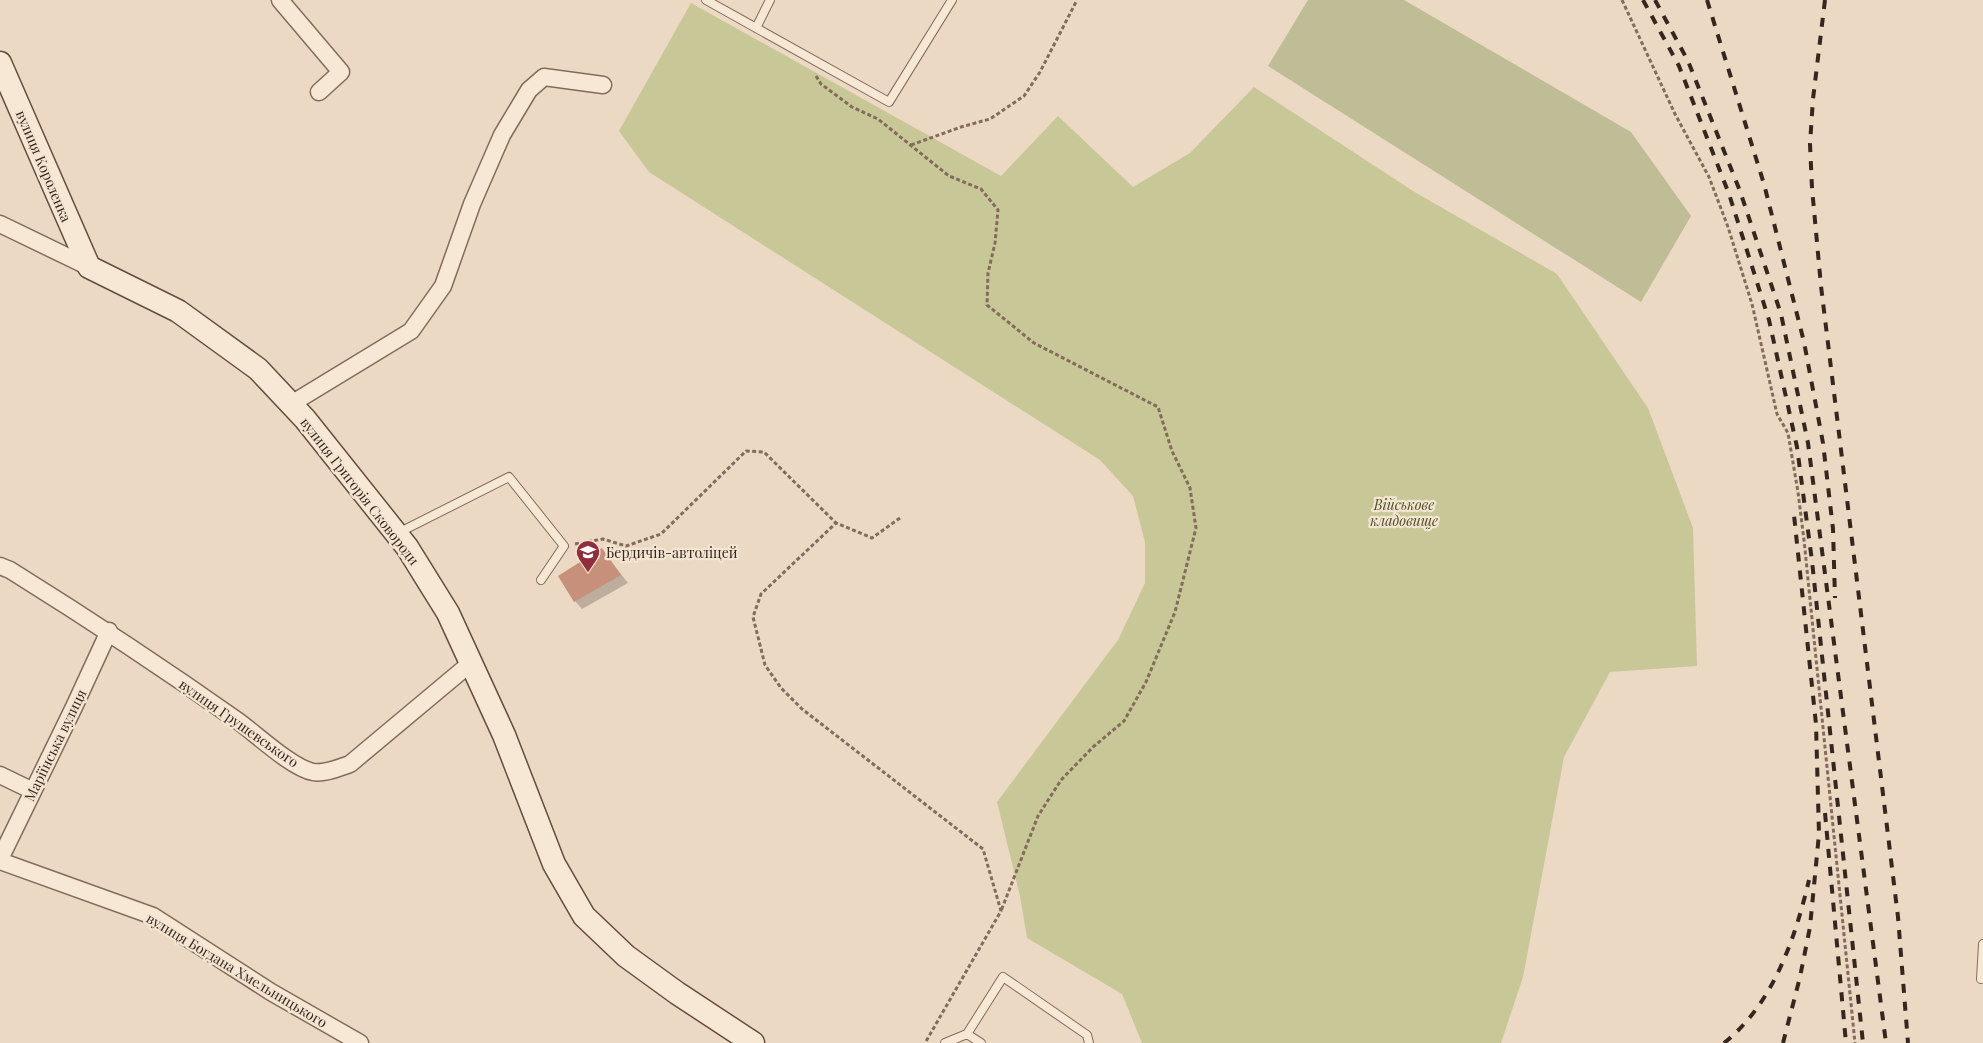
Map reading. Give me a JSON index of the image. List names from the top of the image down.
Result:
{
  "streets": {
    "main road": ["вулиця Короленка", "вулиця Григорія Сковороди"],
    "street": ["вулиця Грушевського", "Маріїнська вулиця", "вулиця Богдана Хмельницького"]
  },
  "crossings": [
    ["вулиця Короленка", "вулиця Григорія Сковороди"],
    ["вулиця Григорія Сковороди", "вулиця Грушевського"],
    ["вулиця Грушевського", "Маріїнська вулиця"],
    ["Маріїнська вулиця", "вулиця Богдана Хмельницького"]
  ],
  "parks": ["Військове кладовище"],
  "places": {
    "school or university": ["Бердичів-автоліцей"]
  }
}
